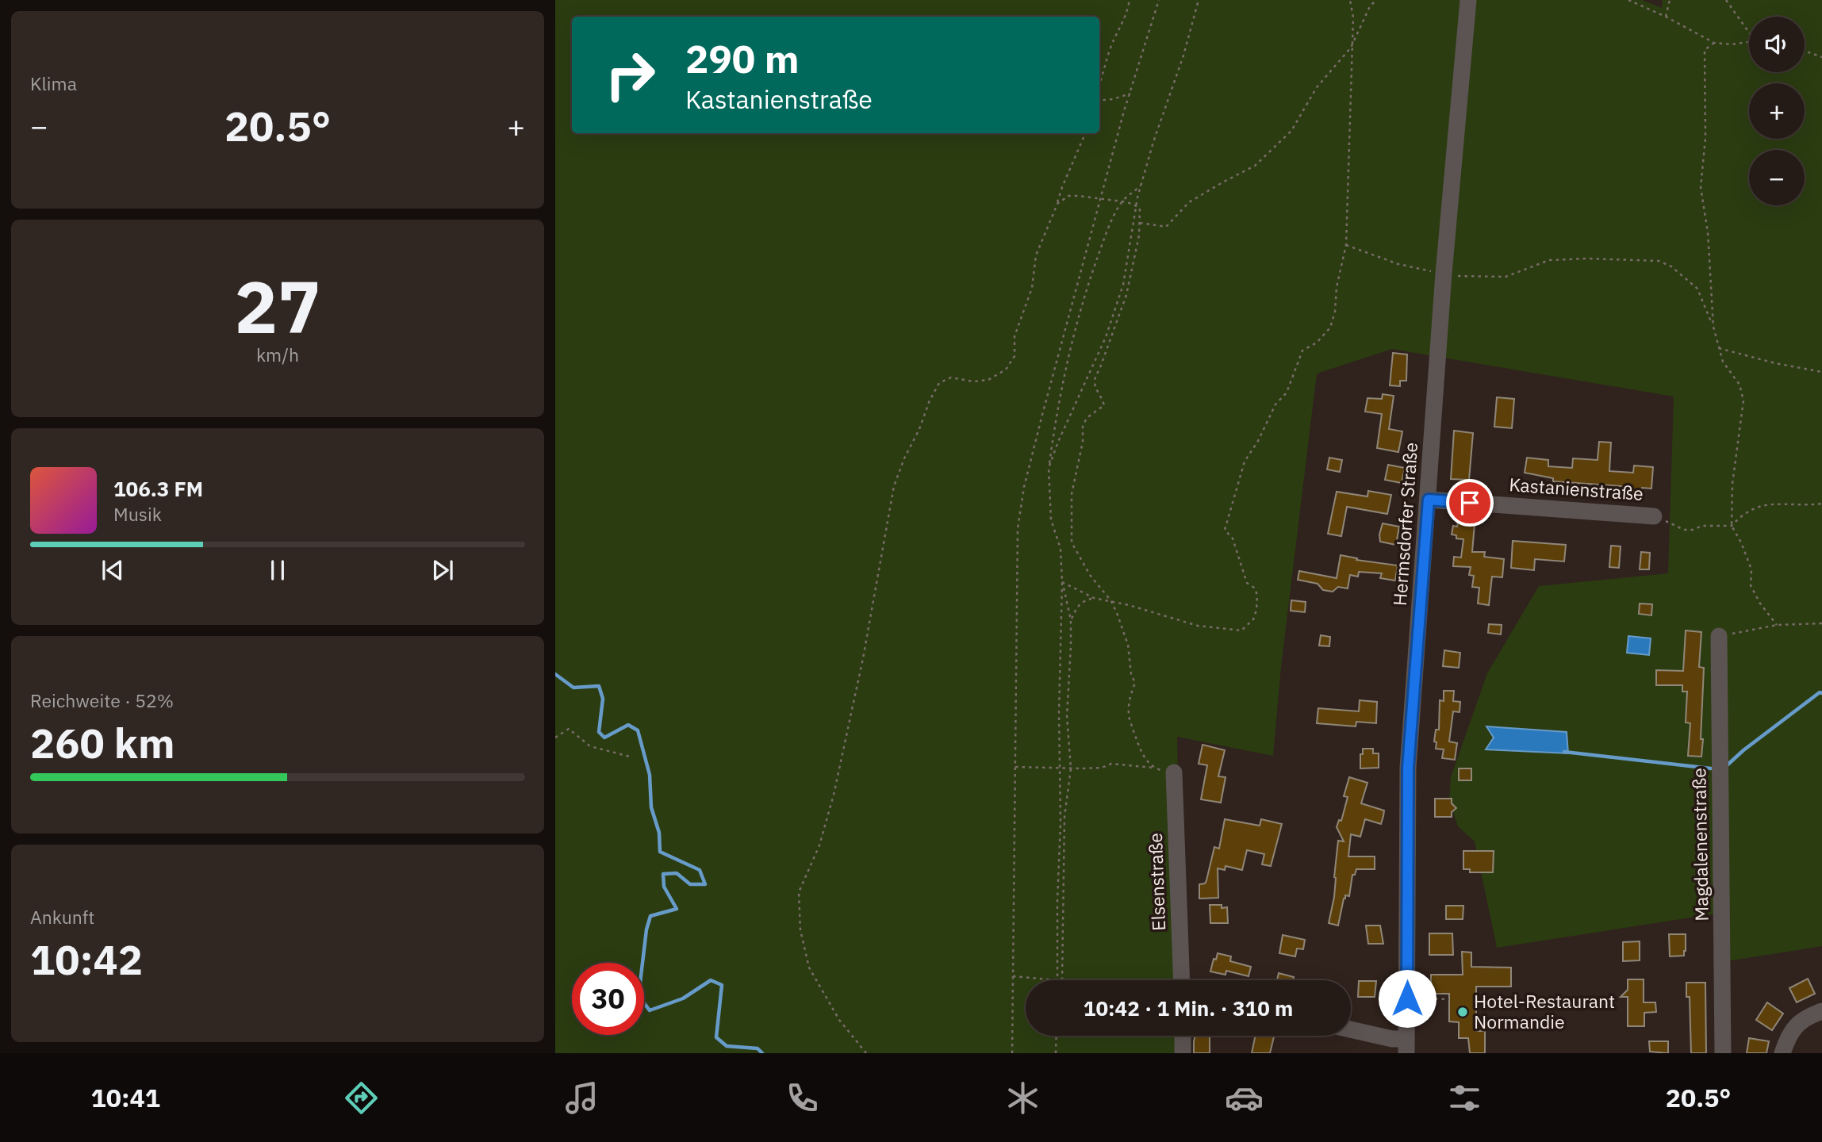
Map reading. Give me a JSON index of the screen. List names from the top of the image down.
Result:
{
  "streets": {
    "street": [
      "Kastanienstraße",
      "Hermsdorfer Straße",
      "Magdalenenstraße",
      "Elsenstraße"
    ]
  },
  "crossings": [
    ["Kastanienstraße", "Hermsdorfer Straße"]
  ],
  "places": ["Hotel-Restaurant Normandie"],
  "page": {
    "tile": [
      "Klima",
      ["27", "km/h"],
      ["Reichweite · 52%", "260 km"],
      ["Ankunft", "10:42"]
    ],
    "map_buttons": ["+", "−"],
    "turn": ["290 m", "Kastanienstraße"],
    "heat": ["−", "20.5°", "+"],
    "song": ["106.3 FM", "Musik"],
    "limit": "30",
    "trip": "10:42 · 1 Min. · 310 m",
    "tabs": ["10:41", "20.5°"]
  }
}
